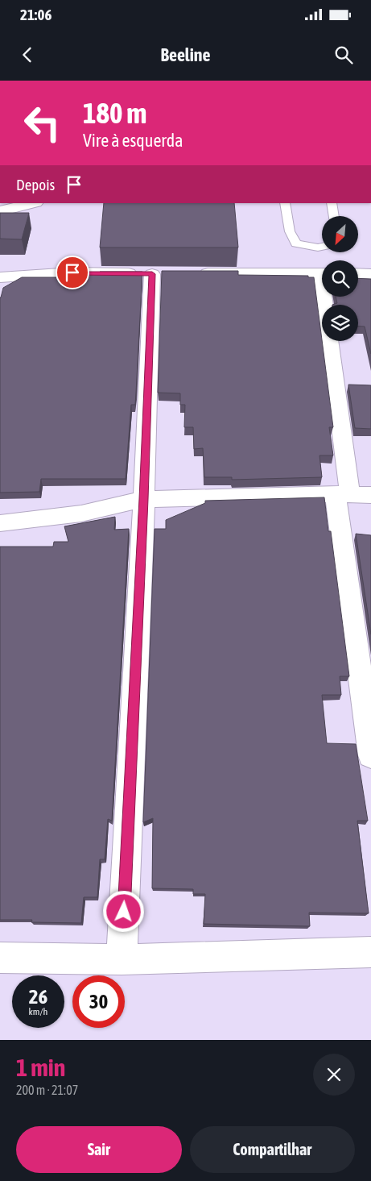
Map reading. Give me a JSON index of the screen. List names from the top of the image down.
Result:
{
  "north": "bottom left",
  "page": {
    "status": "21:06",
    "header": "Beeline",
    "turn": ["180 m", "Vire à esquerda"],
    "then": "Depois",
    "speed": "26 km/h",
    "limit": "30",
    "heading": ["1 min", "200 m · 21:07"],
    "buttons": ["Sair", "Compartilhar"]
  }
}
